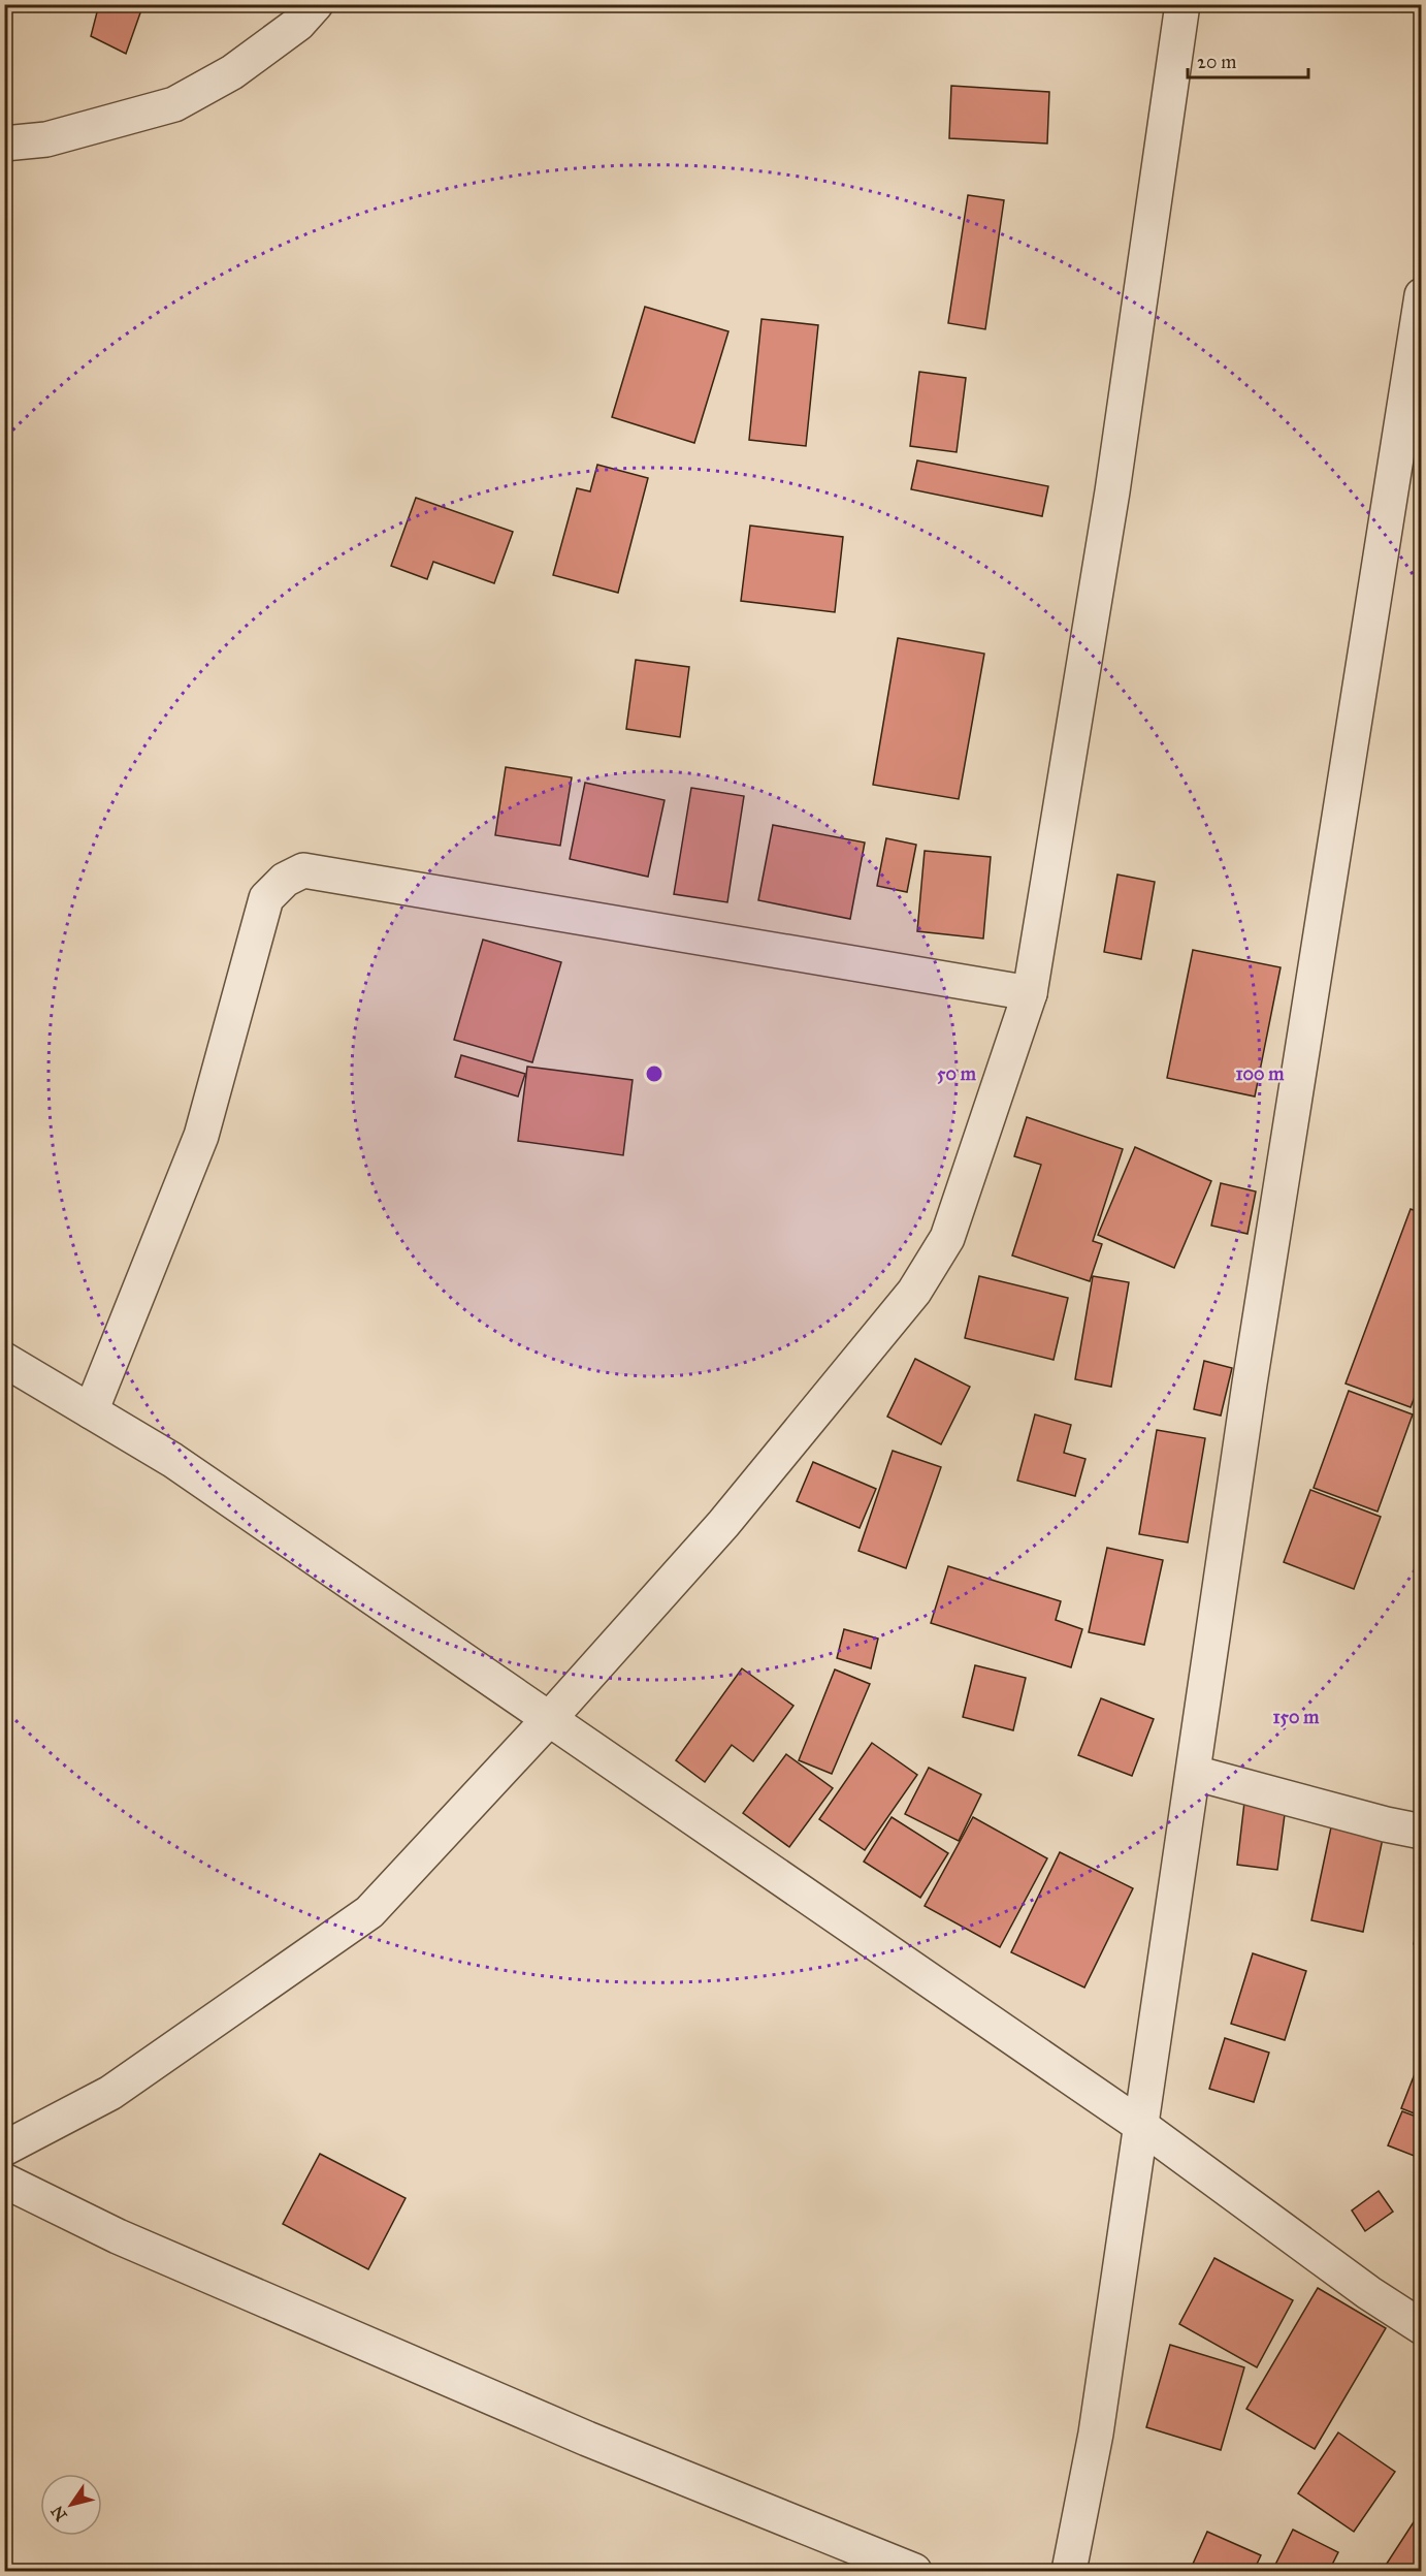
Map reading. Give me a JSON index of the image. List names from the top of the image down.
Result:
{
  "scale_bar": "20 m",
  "north": "bottom left",
  "rings": ["50 m", "100 m", "150 m"]
}
